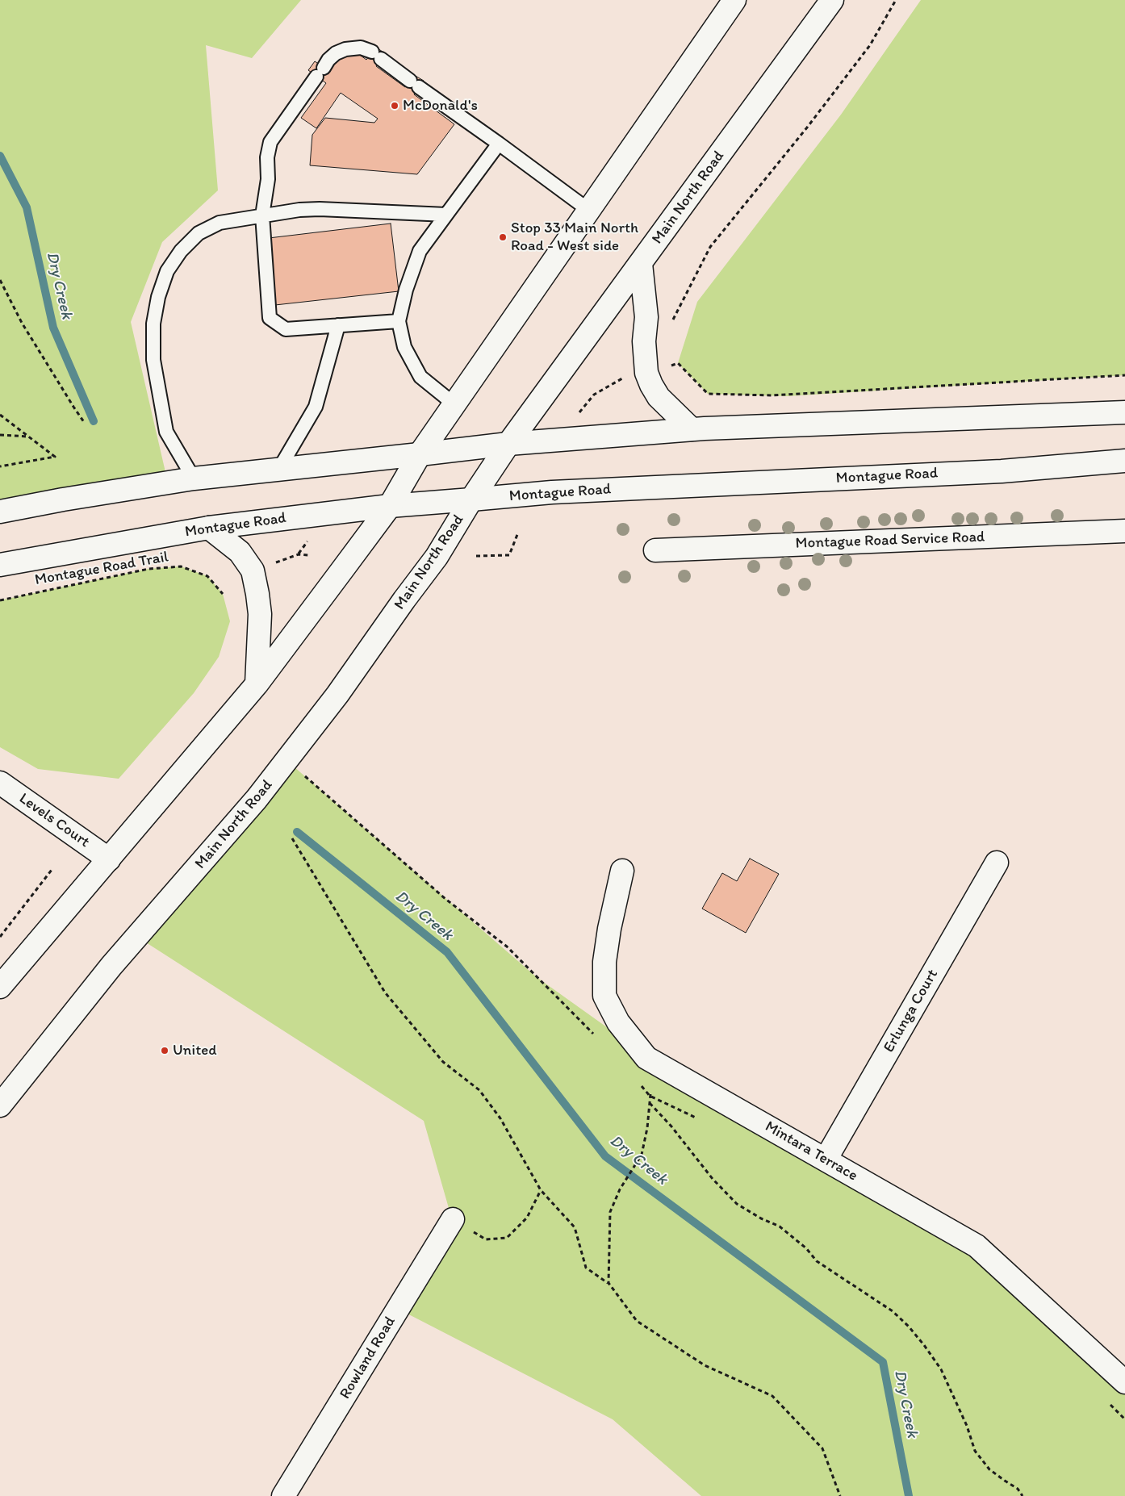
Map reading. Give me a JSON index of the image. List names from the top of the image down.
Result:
{
  "streets": {
    "main road": [
      "Main North Road",
      "Montague Road",
      "Montague Road Service Road",
      "Levels Court",
      "Erlunga Court",
      "Mintara Terrace",
      "Rowland Road"
    ],
    "path": ["Montague Road Trail"]
  },
  "crossings": [
    ["Main North Road", "Montague Road"],
    ["Erlunga Court", "Mintara Terrace"]
  ],
  "water": ["Dry Creek"],
  "places": ["McDonald's", "Stop 33 Main North Road - West side", "United"]
}
